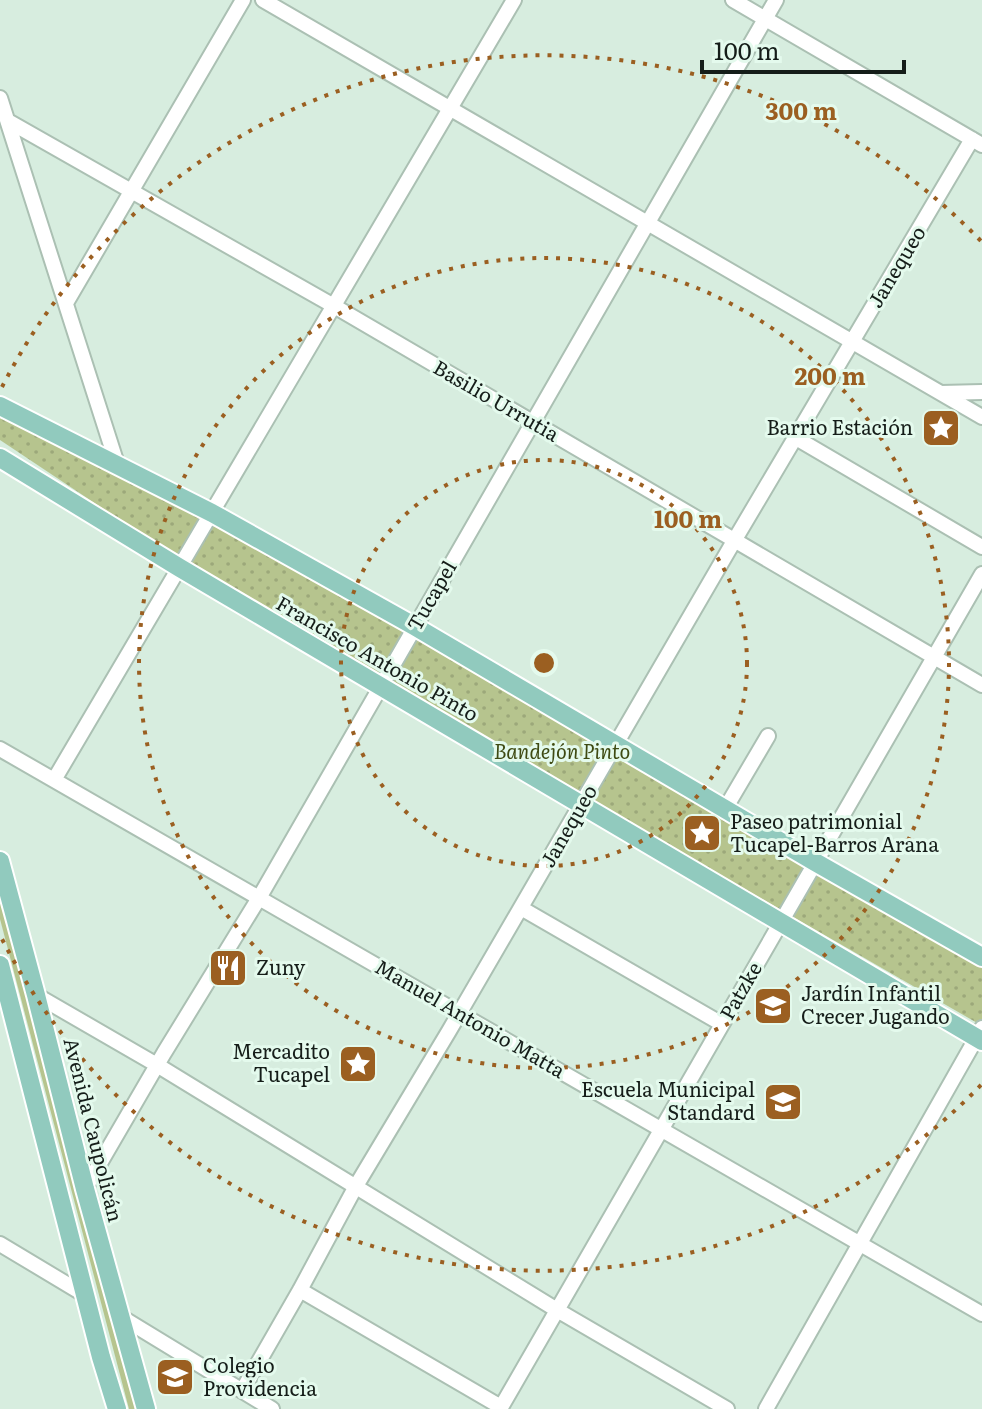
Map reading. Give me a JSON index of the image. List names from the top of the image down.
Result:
{
  "streets": {
    "main road": ["Francisco Antonio Pinto", "Avenida Caupolicán"],
    "street": [
      "Janequeo",
      "Basilio Urrutia",
      "Tucapel",
      "Patzke",
      "Manuel Antonio Matta"
    ]
  },
  "crossings": [
    ["Janequeo", "Basilio Urrutia"],
    ["Janequeo", "Francisco Antonio Pinto"],
    ["Janequeo", "Manuel Antonio Matta"],
    ["Basilio Urrutia", "Tucapel"],
    ["Basilio Urrutia", "Patzke"],
    ["Tucapel", "Francisco Antonio Pinto"],
    ["Tucapel", "Manuel Antonio Matta"],
    ["Tucapel", "Avenida Caupolicán"],
    ["Francisco Antonio Pinto", "Patzke"],
    ["Patzke", "Manuel Antonio Matta"]
  ],
  "parks": ["Bandejón Pinto"],
  "places": {
    "place": ["Barrio Estación", "Paseo patrimonial Tucapel-Barros Arana", "Mercadito Tucapel"],
    "restaurant": ["Zuny"],
    "school or university": ["Jardín Infantil Crecer Jugando", "Escuela Municipal Standard", "Colegio Providencia"]
  },
  "scale_bar": "100 m",
  "rings": ["300 m", "200 m", "100 m"]
}
